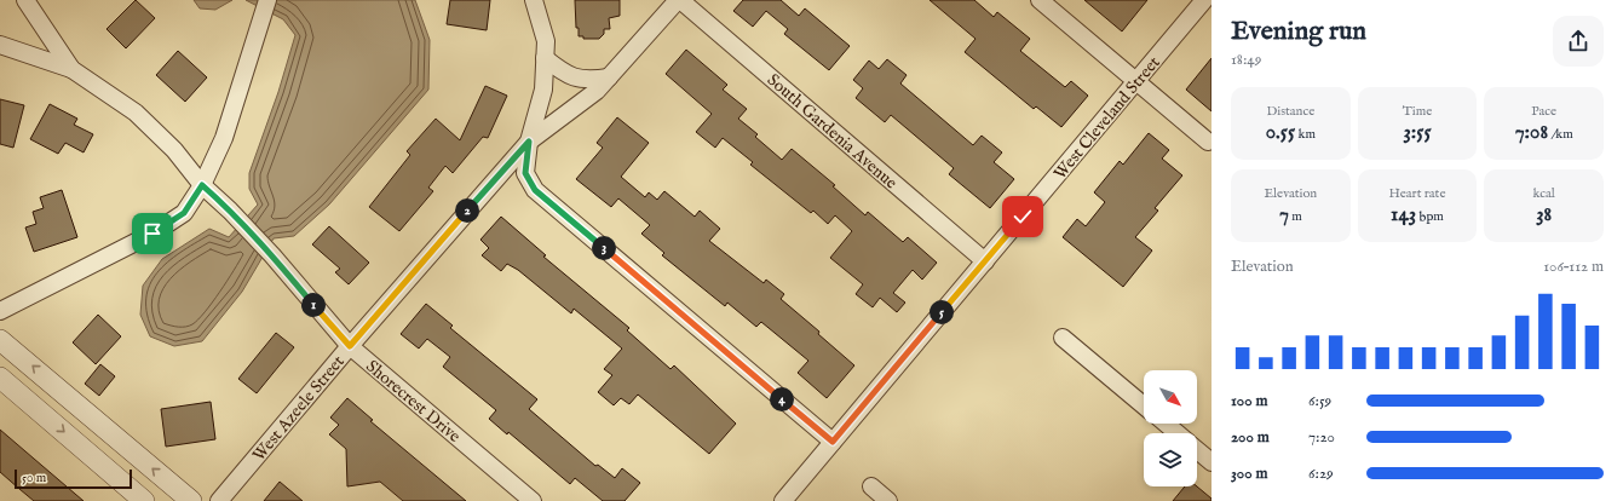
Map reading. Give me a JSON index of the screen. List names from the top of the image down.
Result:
{
  "streets": {
    "street": [
      "West Cleveland Street",
      "South Gardenia Avenue",
      "Shorecrest Drive",
      "West Azeele Street"
    ]
  },
  "crossings": [
    ["West Cleveland Street", "South Gardenia Avenue"],
    ["South Gardenia Avenue", "West Azeele Street"],
    ["Shorecrest Drive", "West Azeele Street"]
  ],
  "scale_bar": "50 m",
  "north": "bottom right",
  "page": {
    "heading": ["Evening run", "18:49"],
    "stats": [
      ["Distance", "0.55 km"],
      ["Time", "3:55"],
      ["Pace", "7:08 /km"],
      ["Elevation", "7 m"],
      ["Heart rate", "143 bpm"],
      ["kcal", "38"]
    ],
    "pins": [
      "2",
      "3",
      "1",
      "5",
      "4"
    ],
    "chart": ["Elevation", "106–112 m"],
    "list": [
      {
        "name": "100 m",
        "note": "6:59"
      },
      {
        "name": "200 m",
        "note": "7:20"
      },
      {
        "name": "300 m",
        "note": "6:29"
      }
    ],
    "scale": "50 m"
  }
}
